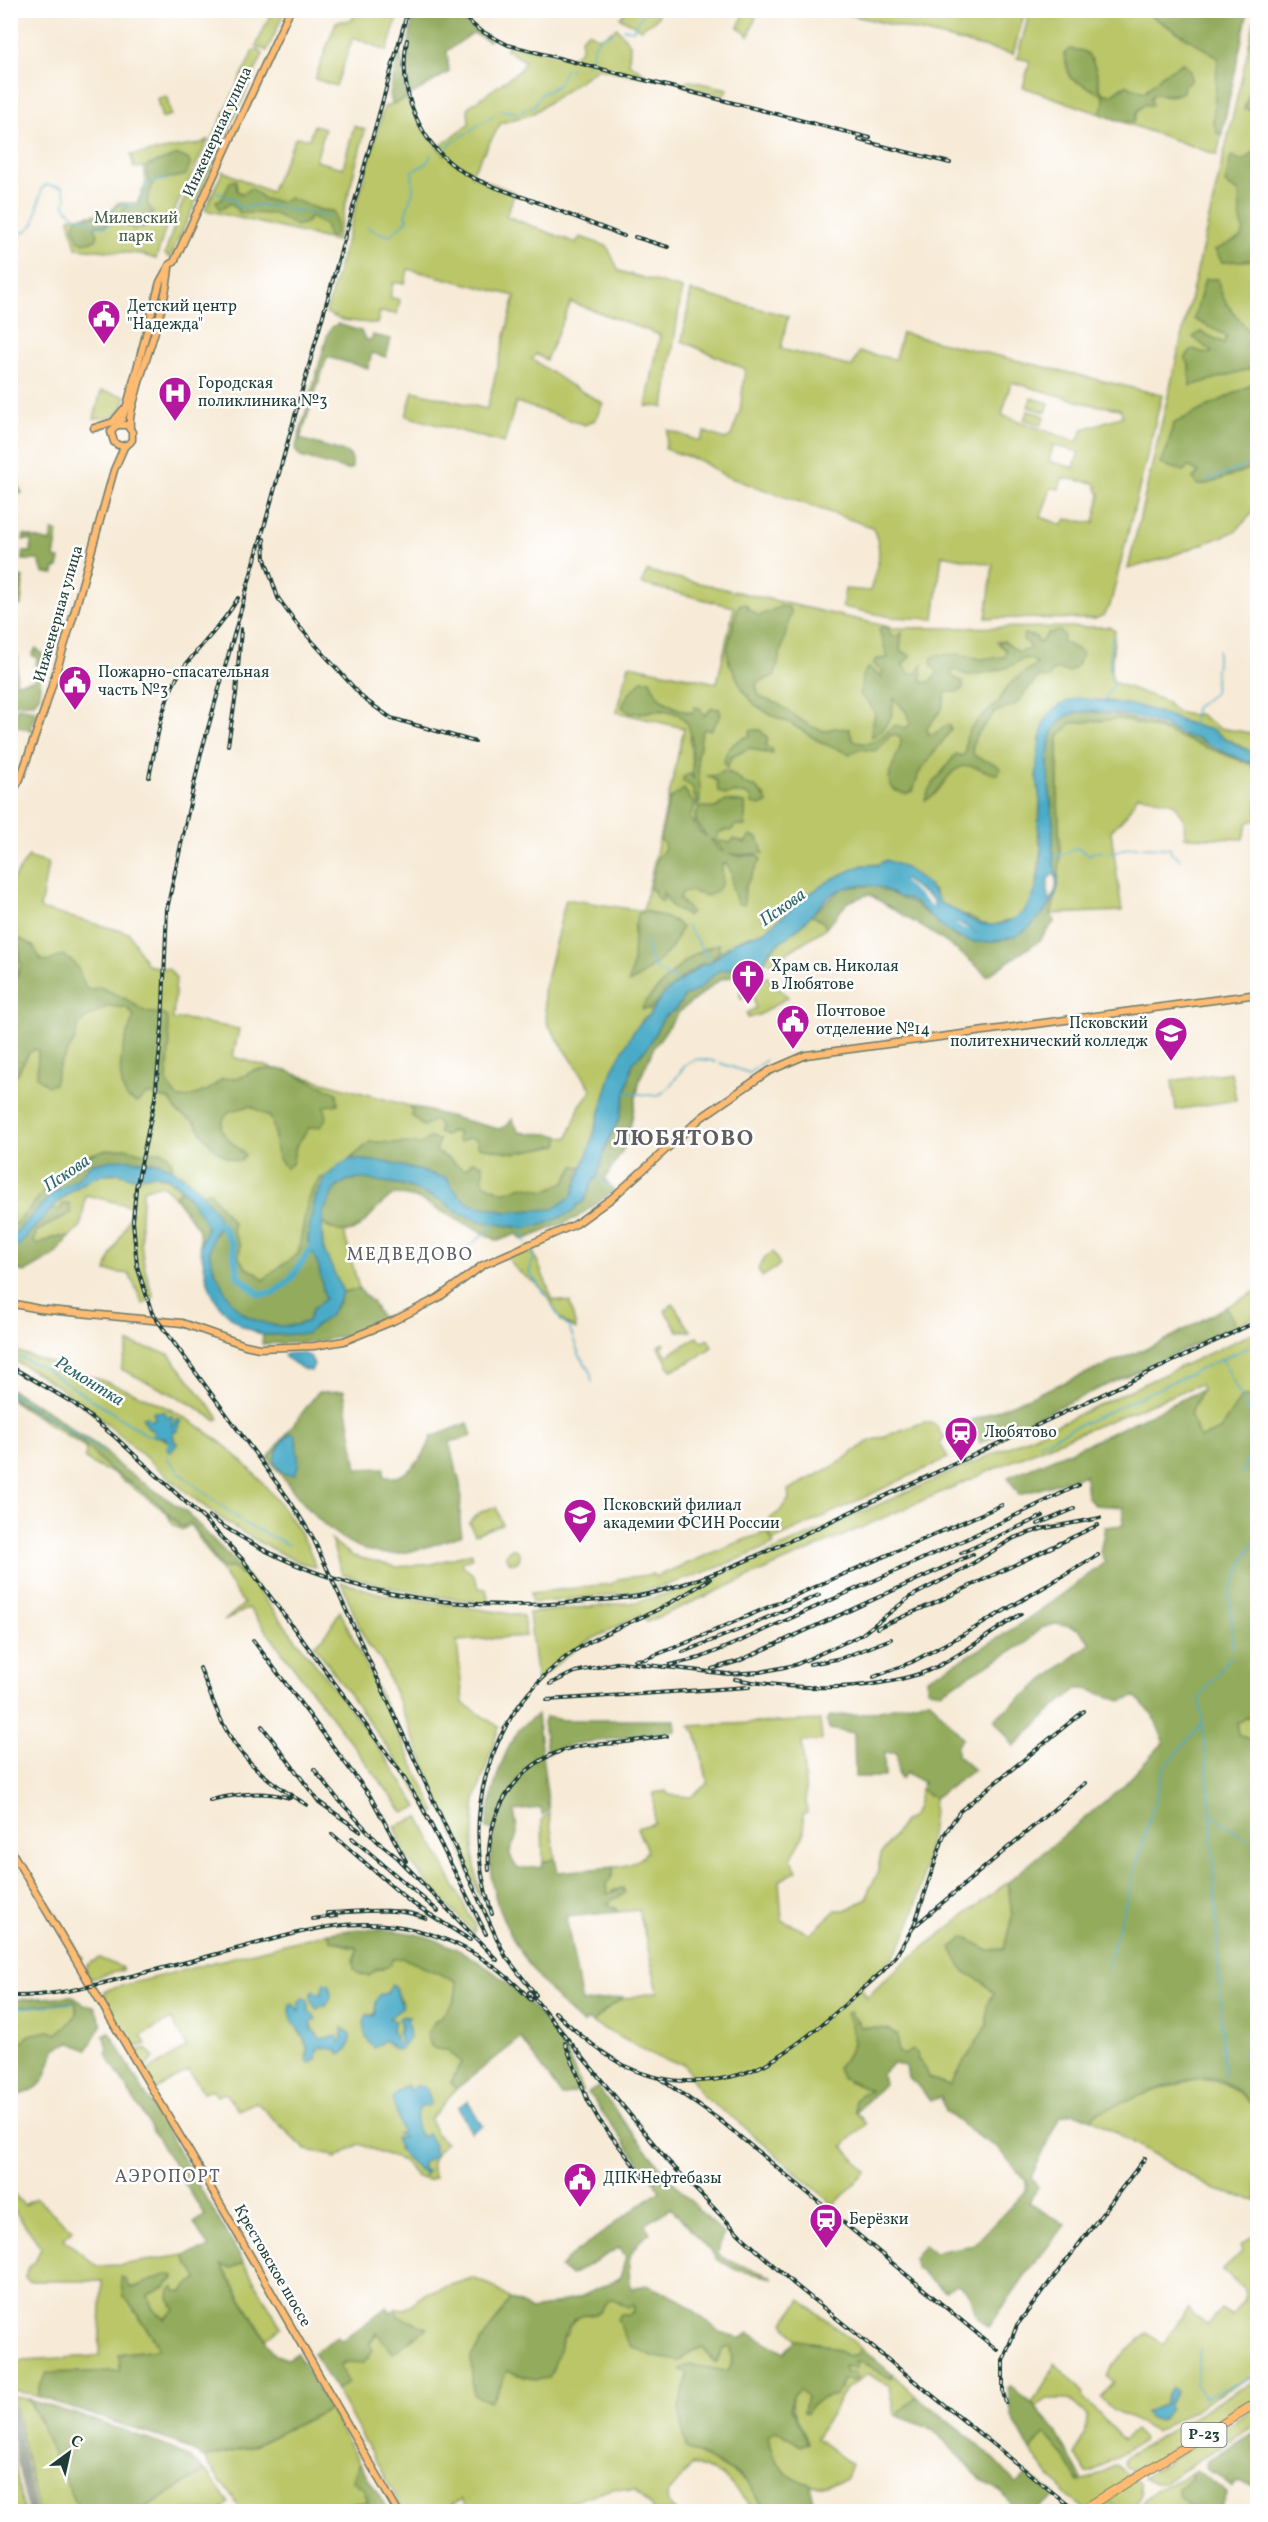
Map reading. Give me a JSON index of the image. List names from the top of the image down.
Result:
{
  "streets": {
    "highway": ["Р-23"],
    "main road": ["Инженерная улица", "Крестовское шоссе"]
  },
  "districts": ["ЛЮБЯТОВО", "МЕДВЕДОВО", "АЭРОПОРТ"],
  "water": ["Пскова", "Ремонтка"],
  "parks": ["Милевский парк"],
  "places": {
    "public building": [
      "Детский центр \"Надежда\"",
      "Пожарно-спасательная часть №3",
      "Почтовое отделение №14",
      "ДПК Нефтебазы"
    ],
    "hospital": ["Городская поликлиника №3"],
    "church": ["Храм св. Николая в Любятове"],
    "school or university": ["Псковский политехнический колледж", "Псковский филиал академии ФСИН России"],
    "station": ["Любятово", "Берёзки"]
  },
  "north": "top right"
}
